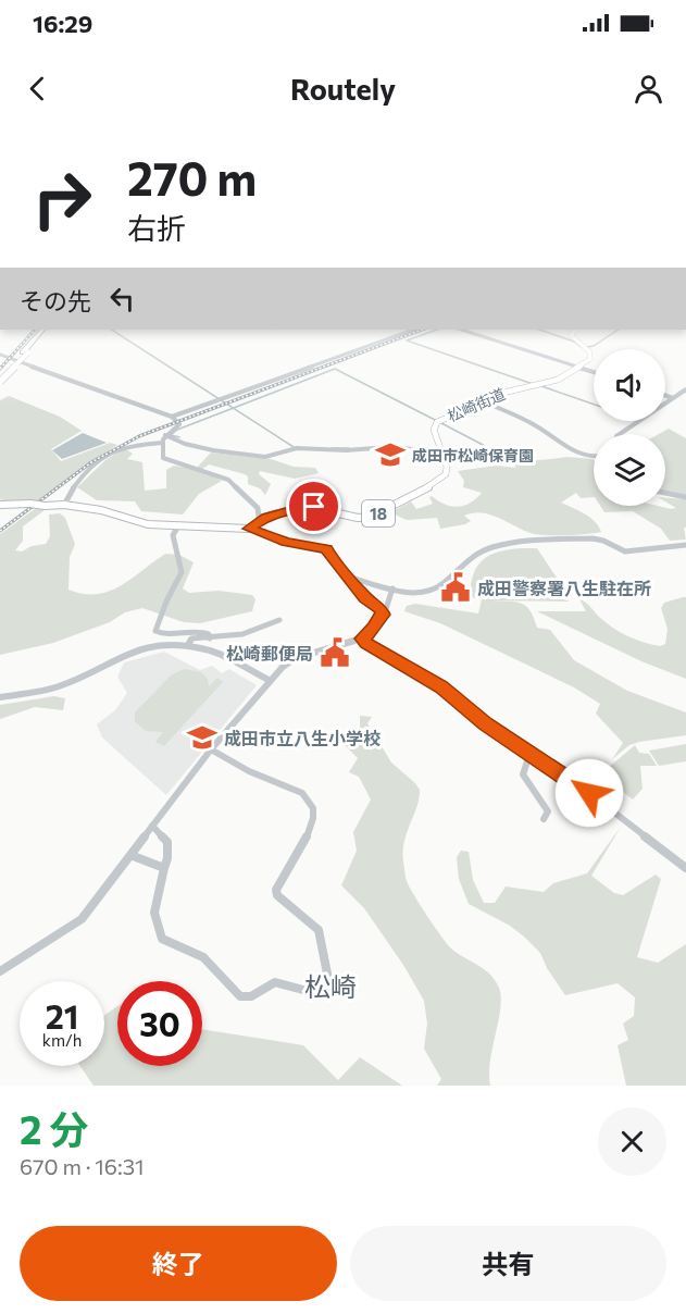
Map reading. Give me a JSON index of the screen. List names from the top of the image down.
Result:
{
  "streets": {
    "main road": ["松崎街道", "18"]
  },
  "crossings": [
    ["松崎街道", "18"]
  ],
  "districts": ["松崎"],
  "places": {
    "school or university": ["成田市松崎保育園", "成田市立八生小学校"],
    "public building": ["成田警察署八生駐在所", "松崎郵便局"]
  },
  "page": {
    "status": "16:29",
    "header": "Routely",
    "turn": ["270 m", "右折"],
    "then": "その先",
    "speed": "21 km/h",
    "limit": "30",
    "heading": ["2 分", "670 m · 16:31"],
    "buttons": ["終了", "共有"]
  }
}
